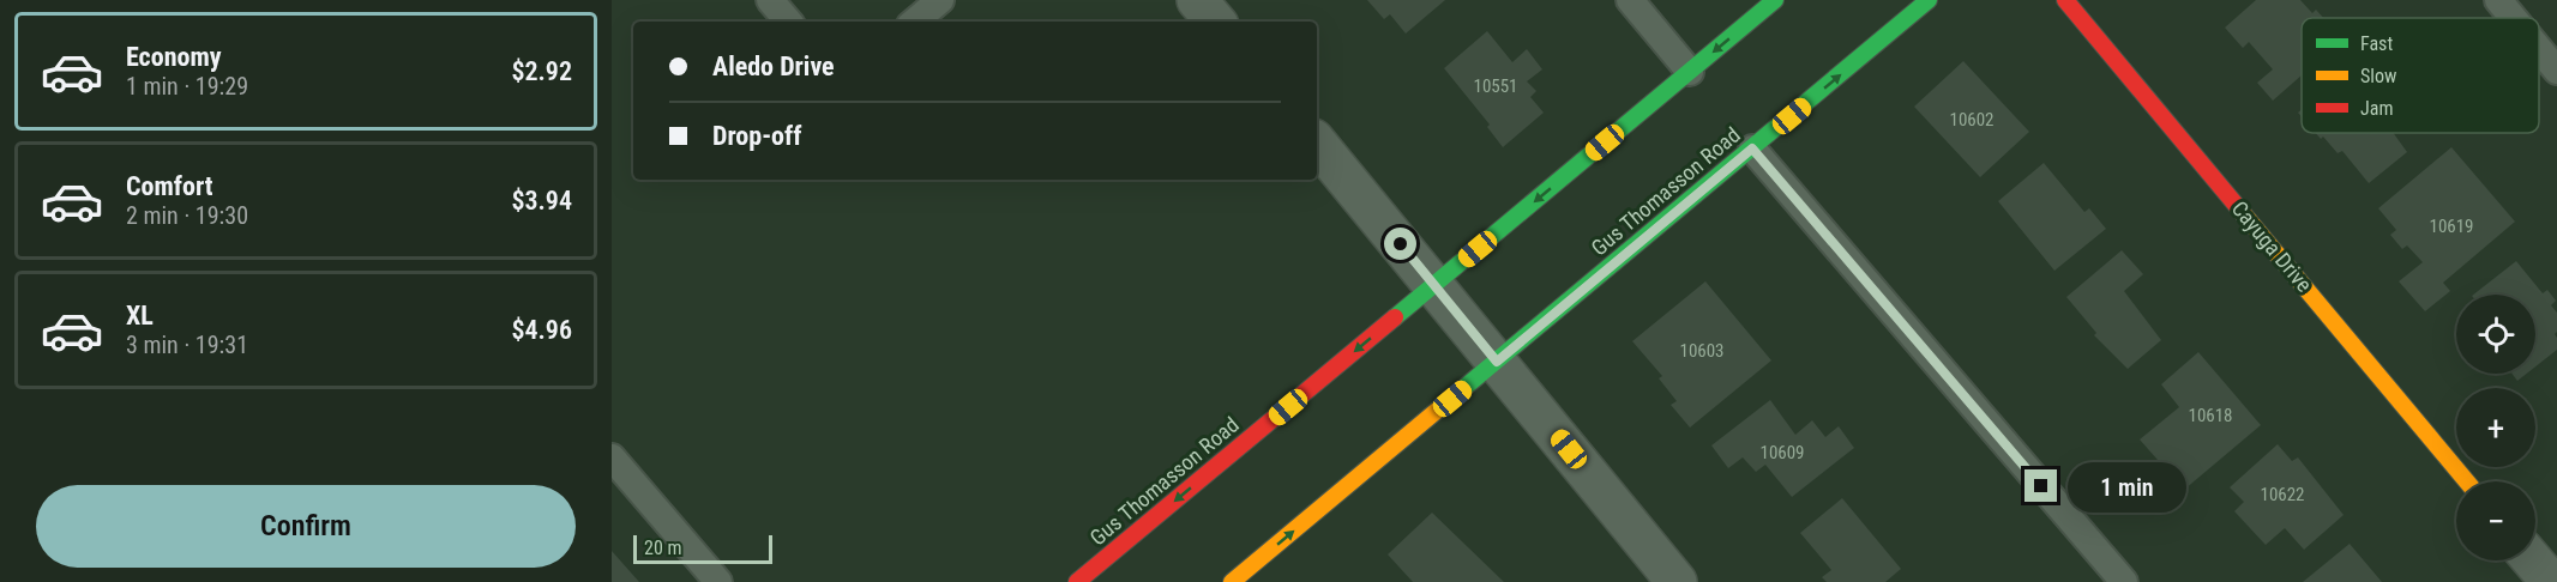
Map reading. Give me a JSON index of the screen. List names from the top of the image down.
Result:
{
  "streets": {
    "main road": ["Gus Thomasson Road", "Cayuga Drive"]
  },
  "house_numbers": [
    "10551",
    "10602",
    "10619",
    "10603",
    "10618",
    "10609",
    "10622"
  ],
  "legend": ["Fast", "Slow", "Jam"],
  "scale_bar": "20 m",
  "page": {
    "list": [
      {
        "name": "Economy",
        "note": "1 min · 19:29",
        "value": "$2.92"
      },
      {
        "name": "Comfort",
        "note": "2 min · 19:30",
        "value": "$3.94"
      },
      {
        "name": "XL",
        "note": "3 min · 19:31",
        "value": "$4.96"
      }
    ],
    "banner": ["Aledo Drive", "Drop-off"],
    "map_buttons": ["+", "−"],
    "bubble": "1 min",
    "buttons": "Confirm",
    "scale": "20 m"
  }
}
